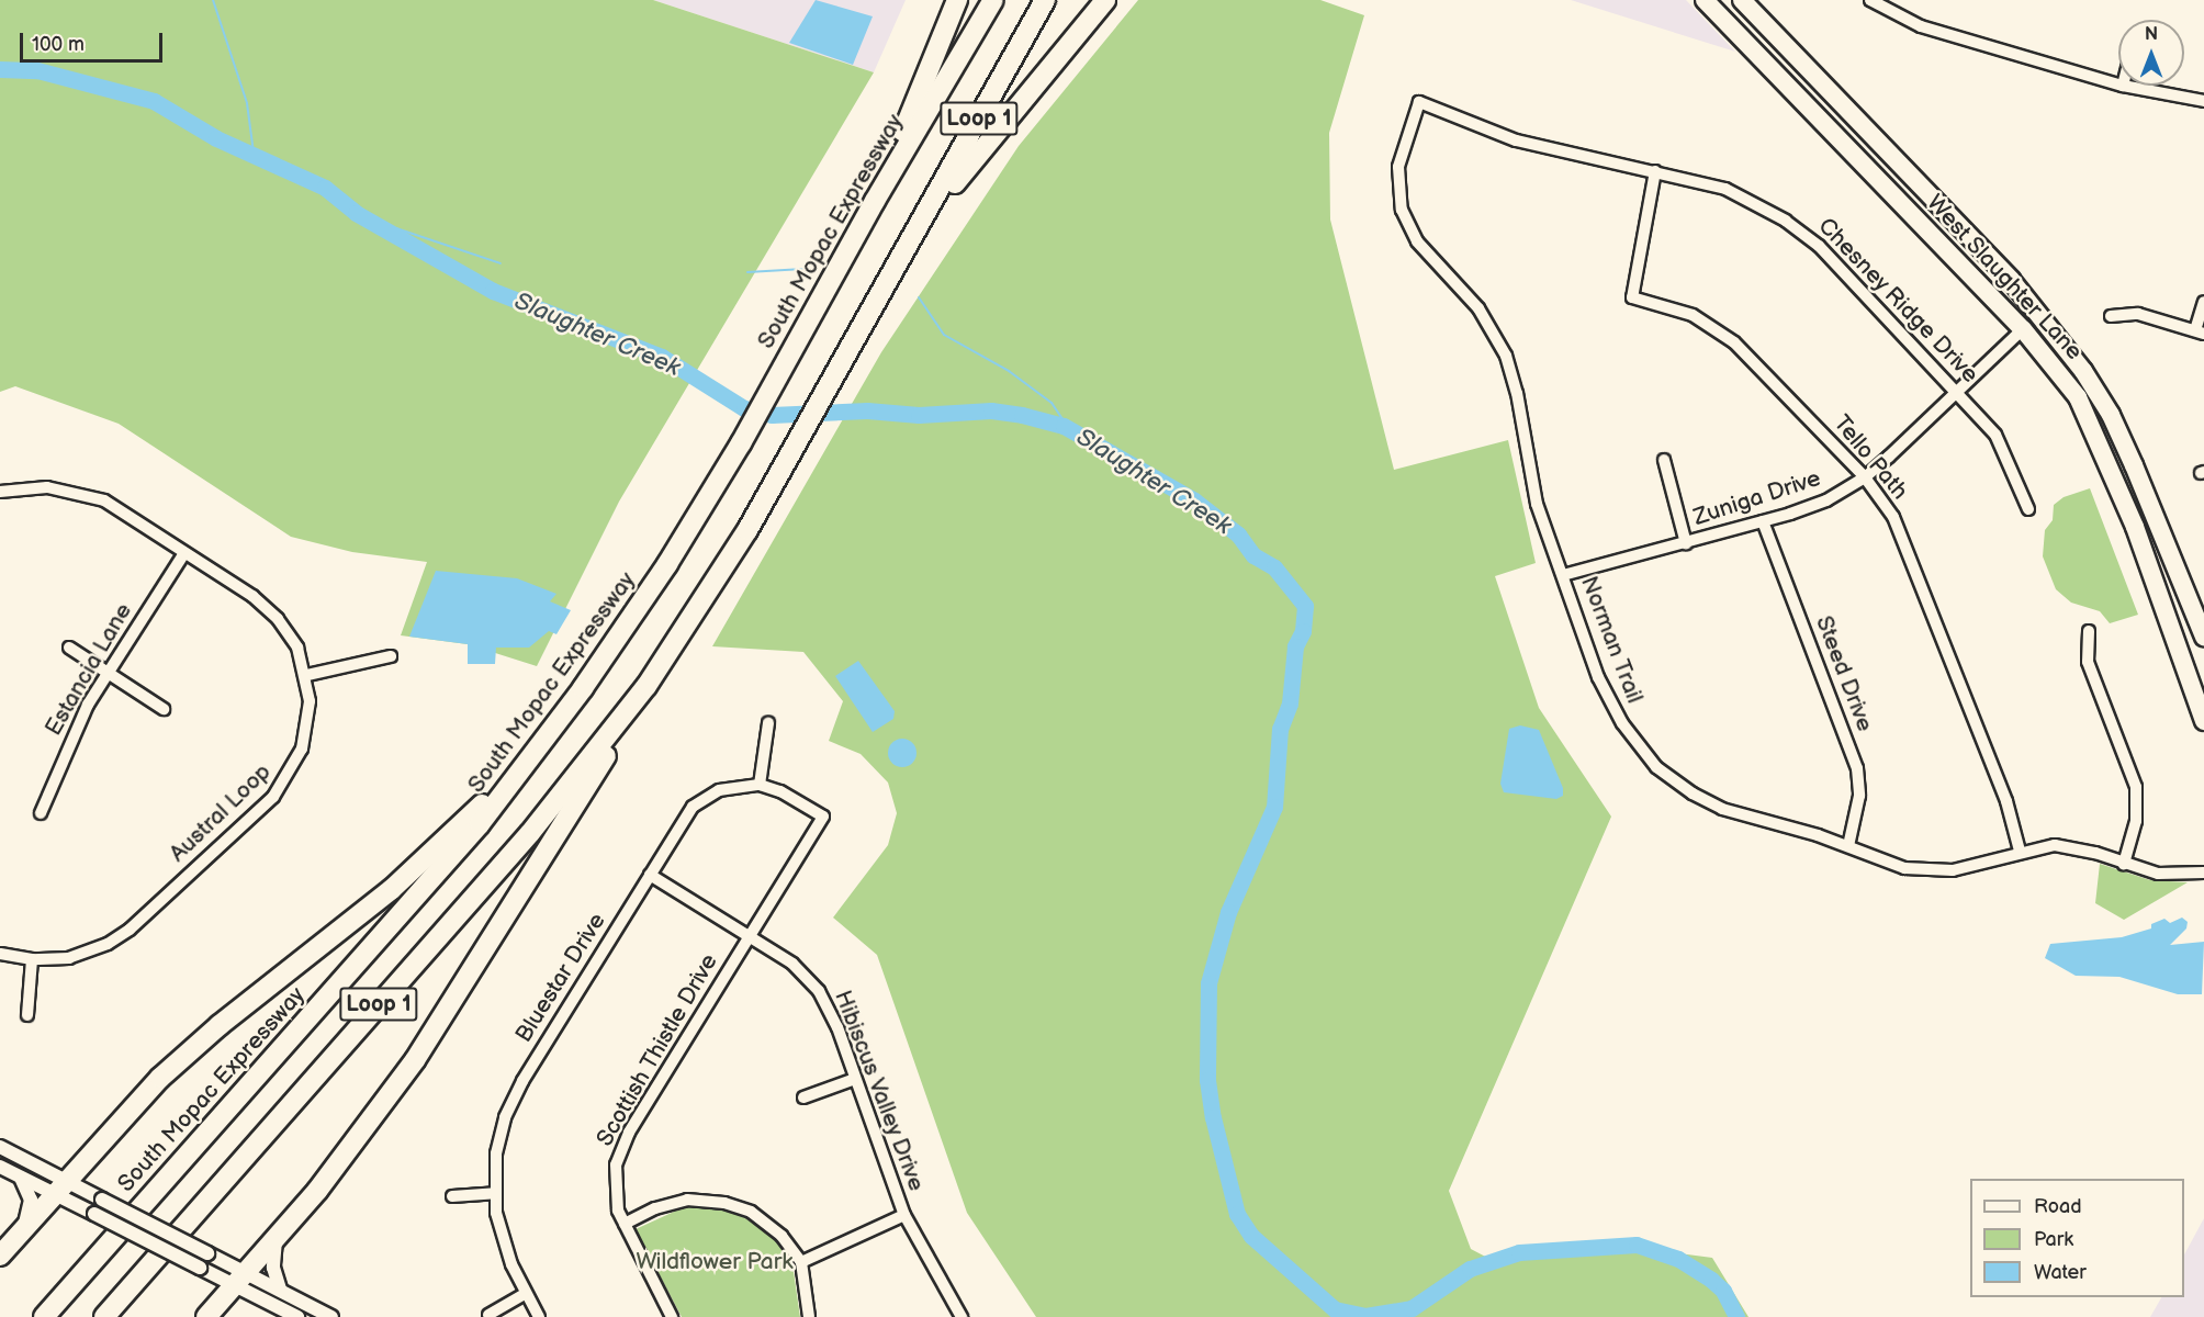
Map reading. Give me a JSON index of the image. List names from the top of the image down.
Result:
{
  "streets": {
    "highway": ["Loop 1", "South Mopac Expressway"],
    "main road": ["West Slaughter Lane"],
    "street": [
      "Chesney Ridge Drive",
      "Tello Path",
      "Zuniga Drive",
      "Norman Trail",
      "Estancia Lane",
      "Steed Drive",
      "Austral Loop",
      "Bluestar Drive",
      "Scottish Thistle Drive",
      "Hibiscus Valley Drive"
    ]
  },
  "crossings": [
    ["West Slaughter Lane", "Zuniga Drive"],
    ["Chesney Ridge Drive", "Tello Path"],
    ["Chesney Ridge Drive", "Zuniga Drive"],
    ["Chesney Ridge Drive", "Norman Trail"],
    ["Tello Path", "Zuniga Drive"],
    ["Tello Path", "Norman Trail"],
    ["Zuniga Drive", "Norman Trail"],
    ["Zuniga Drive", "Steed Drive"],
    ["Norman Trail", "Steed Drive"],
    ["Estancia Lane", "Austral Loop"],
    ["Bluestar Drive", "Scottish Thistle Drive"],
    ["Bluestar Drive", "Hibiscus Valley Drive"],
    ["Scottish Thistle Drive", "Hibiscus Valley Drive"]
  ],
  "water": ["Slaughter Creek"],
  "parks": ["Wildflower Park"],
  "legend": ["Road", "Park", "Water"],
  "scale_bar": "100 m",
  "north": "top"
}
